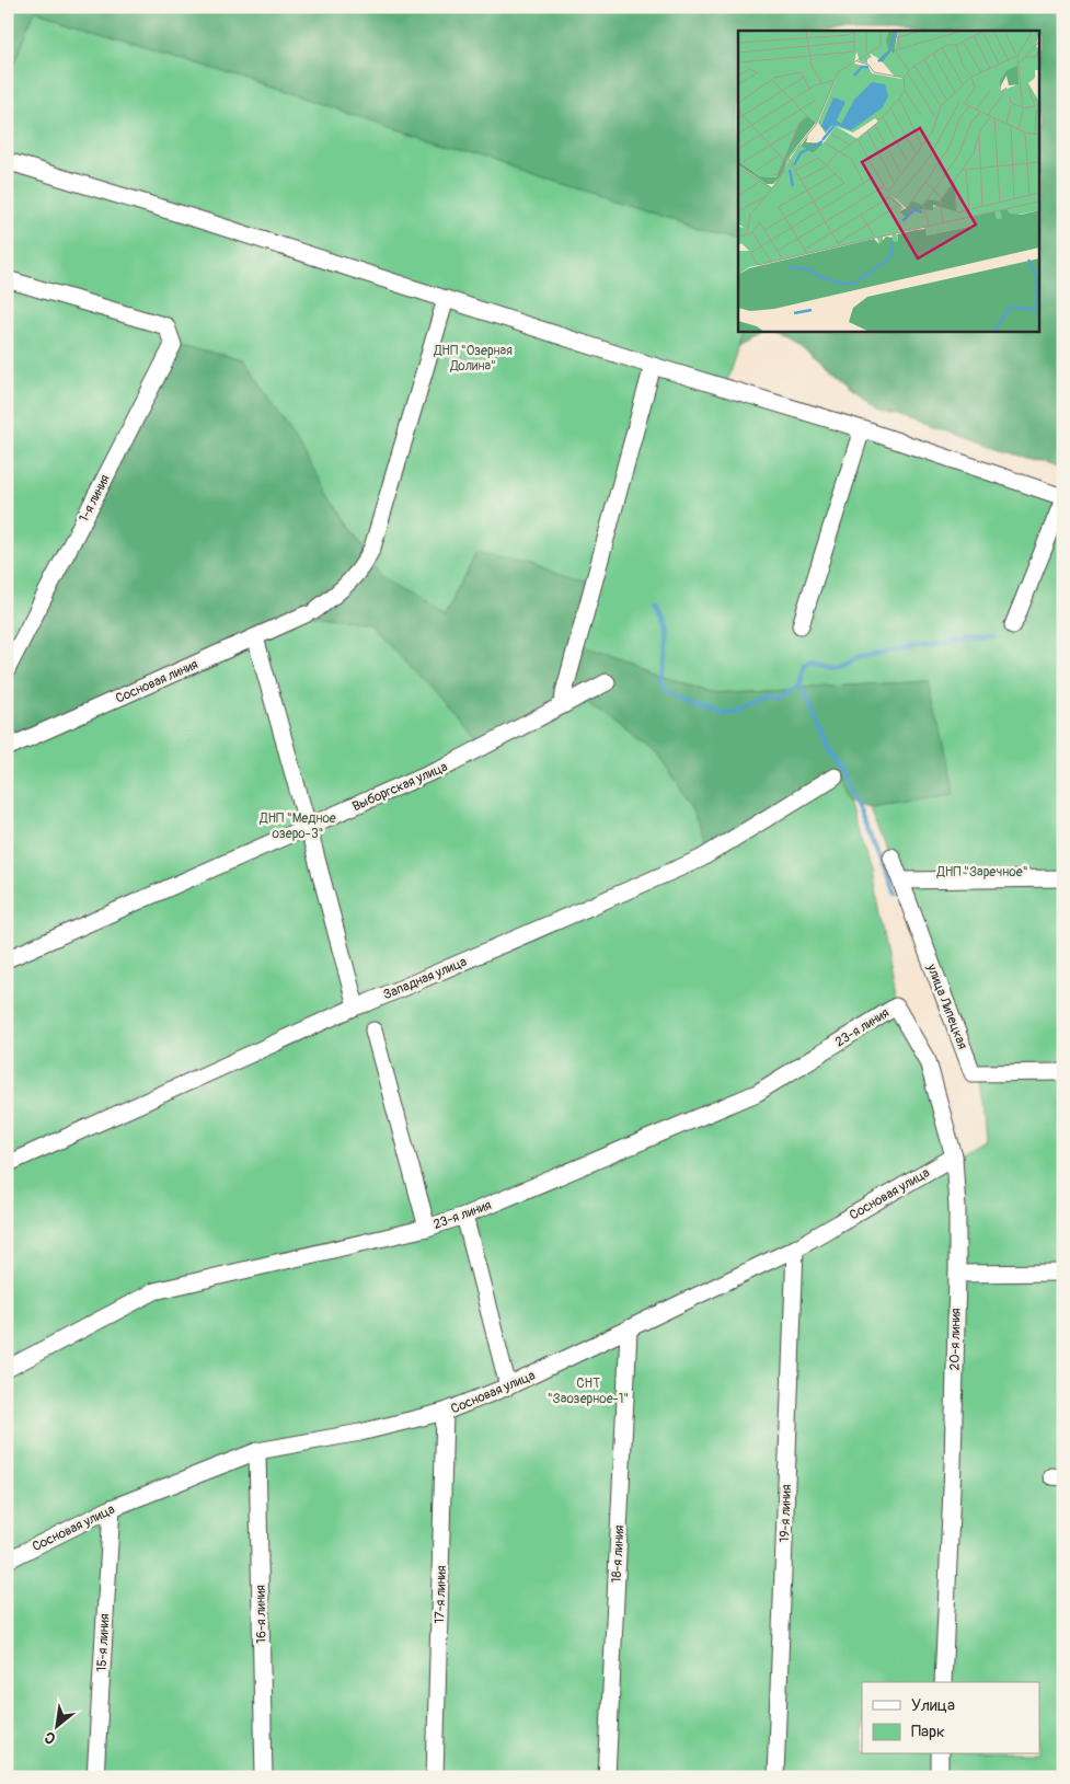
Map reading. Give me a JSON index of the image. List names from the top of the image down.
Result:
{
  "streets": {
    "street": [
      "1-я линия",
      "Сосновая линия",
      "Выборгская улица",
      "Западная улица",
      "улица Липецкая",
      "23-я линия",
      "Сосновая улица",
      "20-я линия",
      "19-я линия",
      "18-я линия",
      "17-я линия",
      "16-я линия",
      "15-я линия"
    ]
  },
  "crossings": [
    ["23-я линия", "20-я линия"],
    ["Сосновая улица", "20-я линия"],
    ["Сосновая улица", "19-я линия"],
    ["Сосновая улица", "18-я линия"],
    ["Сосновая улица", "17-я линия"],
    ["Сосновая улица", "16-я линия"],
    ["Сосновая улица", "15-я линия"]
  ],
  "parks": [
    "ДНП \"Озерная Долина\"",
    "ДНП \"Медное озеро-3\"",
    "ДНП \"Заречное\"",
    "СНТ \"Заозерное-1\""
  ],
  "legend": ["Улица", "Парк"],
  "north": "bottom left"
}
